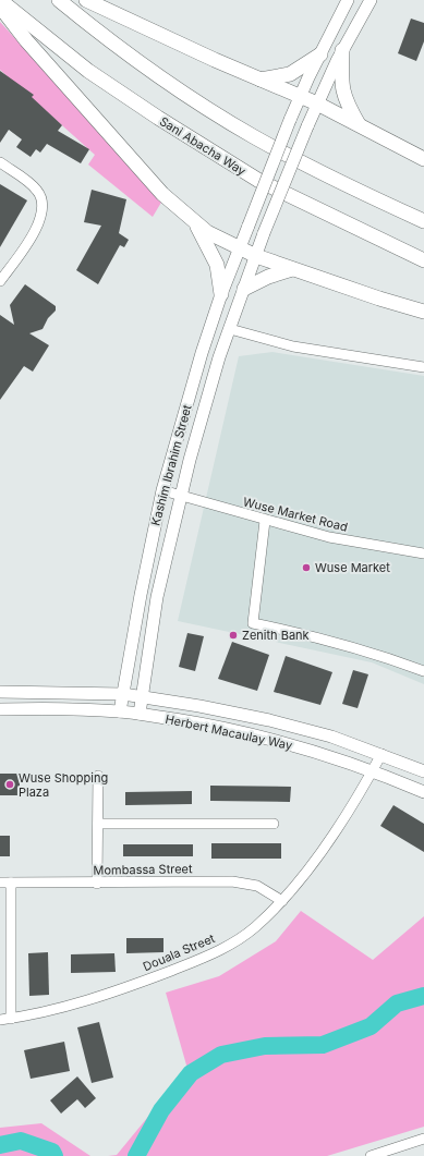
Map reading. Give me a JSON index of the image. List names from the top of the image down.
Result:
{
  "streets": {
    "highway": ["Sani Abacha Way"],
    "main road": ["Kashim Ibrahim Street", "Herbert Macaulay Way"],
    "street": ["Wuse Market Road", "Mombassa Street", "Douala Street"]
  },
  "crossings": [
    ["Kashim Ibrahim Street", "Wuse Market Road"],
    ["Kashim Ibrahim Street", "Herbert Macaulay Way"],
    ["Herbert Macaulay Way", "Douala Street"],
    ["Mombassa Street", "Douala Street"]
  ],
  "places": ["Wuse Market", "Zenith Bank", "Wuse Shopping Plaza"]
}
